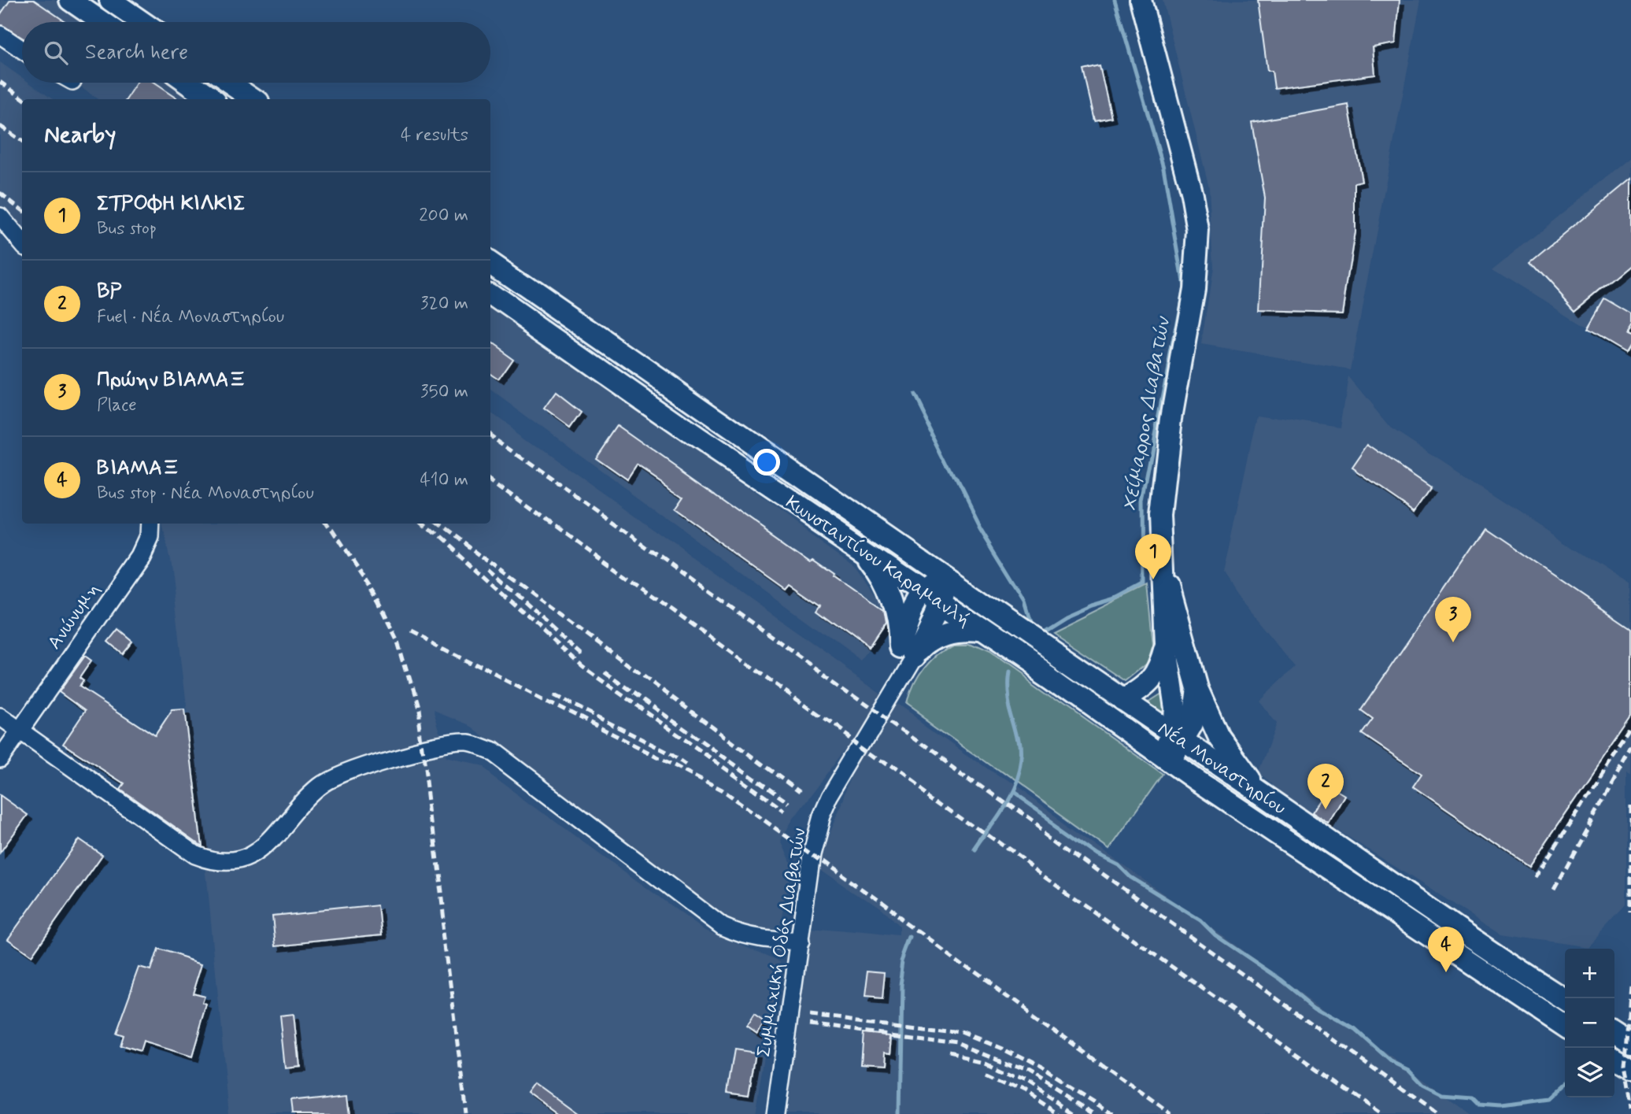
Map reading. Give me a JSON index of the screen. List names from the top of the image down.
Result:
{
  "streets": {
    "main road": ["Κωνσταντίνου Καραμανλή", "Νέα Μοναστηρίου"],
    "street": ["Ανώνυμη", "Συμμαχική Οδός Διαβατών"]
  },
  "crossings": [
    ["Κωνσταντίνου Καραμανλή", "Νέα Μοναστηρίου"]
  ],
  "water": ["Χείμαρρος Διαβατών"],
  "page": {
    "search": "Search here",
    "heading": ["Nearby", "4 results"],
    "list": [
      {
        "mark": "1",
        "name": "ΣΤΡΟΦΗ ΚΙΛΚΙΣ",
        "note": "Bus stop",
        "value": "200 m"
      },
      {
        "mark": "2",
        "name": "BP",
        "note": "Fuel · Νέα Μοναστηρίου",
        "value": "320 m"
      },
      {
        "mark": "3",
        "name": "Πρώην ΒΙΑΜΑΞ",
        "note": "Place",
        "value": "350 m"
      },
      {
        "mark": "4",
        "name": "ΒΙΑΜΑΞ",
        "note": "Bus stop · Νέα Μοναστηρίου",
        "value": "410 m"
      }
    ],
    "pins": [
      "1",
      "3",
      "2",
      "4"
    ],
    "map_buttons": ["+", "−"]
  }
}
